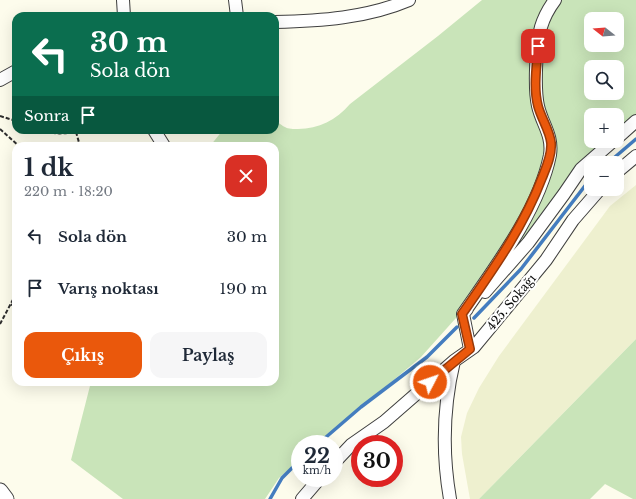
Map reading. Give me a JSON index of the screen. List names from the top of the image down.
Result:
{
  "streets": {
    "street": ["425. Sokağı"]
  },
  "north": "left",
  "page": {
    "map_buttons": ["+", "−"],
    "turn": ["30 m", "Sola dön"],
    "then": "Sonra",
    "heading": ["1 dk", "220 m · 18:20"],
    "list": [
      {
        "name": "Sola dön",
        "value": "30 m"
      },
      {
        "name": "Varış noktası",
        "value": "190 m"
      }
    ],
    "buttons": ["Çıkış", "Paylaş"],
    "speed": "22 km/h",
    "limit": "30"
  }
}
